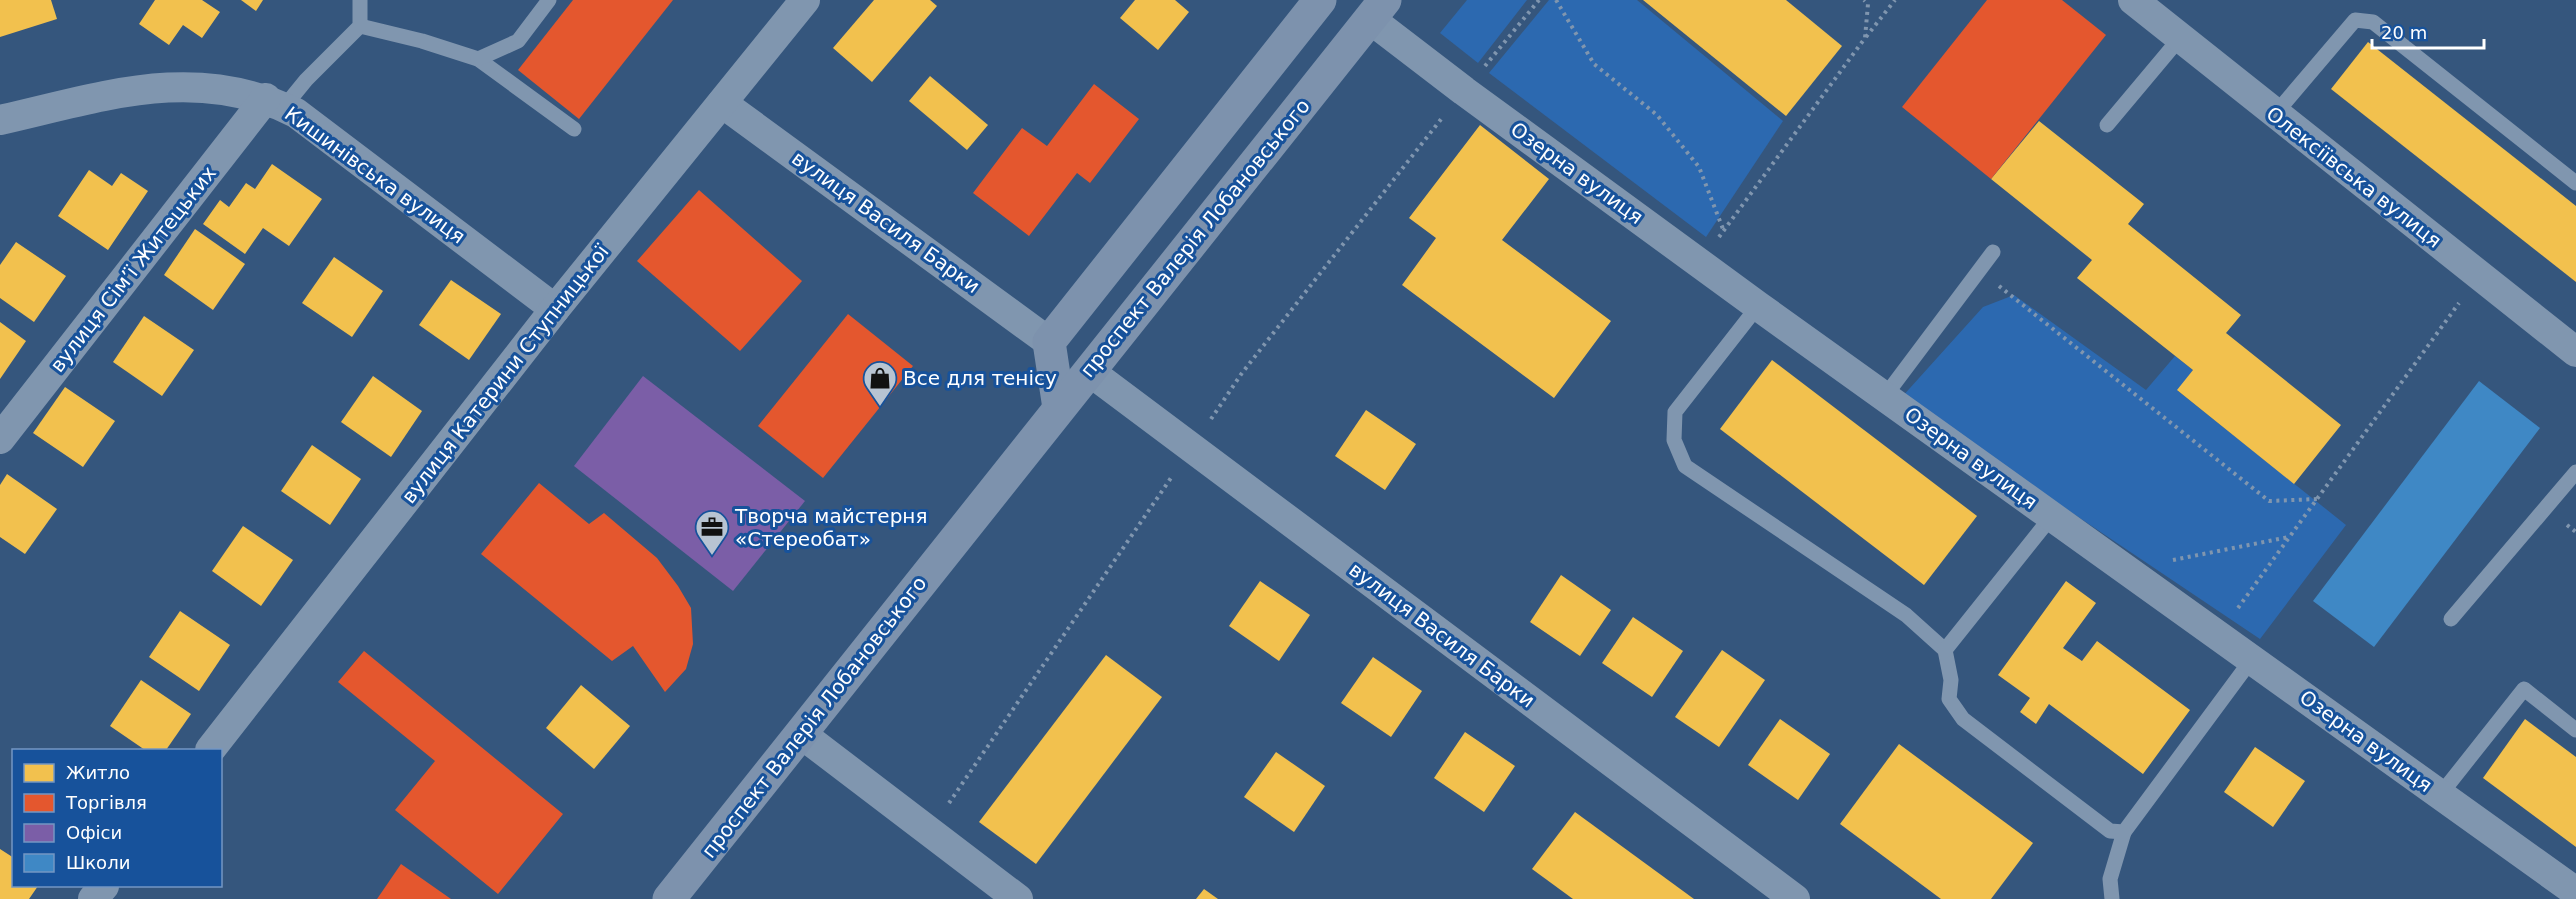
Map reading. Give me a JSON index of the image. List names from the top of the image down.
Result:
{
  "streets": {
    "main road": ["проспект Валерія Лобановського"],
    "street": [
      "Озерна вулиця",
      "Кишинівська вулиця",
      "Олексіївська вулиця",
      "вулиця Василя Барки",
      "вулиця Сімʼї Житецьких",
      "вулиця Катерини Ступницької"
    ]
  },
  "crossings": [
    ["Озерна вулиця", "проспект Валерія Лобановського"],
    ["Кишинівська вулиця", "вулиця Сімʼї Житецьких"],
    ["Кишинівська вулиця", "вулиця Катерини Ступницької"],
    ["вулиця Василя Барки", "проспект Валерія Лобановського"],
    ["вулиця Василя Барки", "вулиця Катерини Ступницької"]
  ],
  "places": {
    "shop": ["Все для тенісу"],
    "office": ["Творча майстерня «Стереобат»"]
  },
  "legend": [
    "Житло",
    "Торгівля",
    "Офіси",
    "Школи"
  ],
  "scale_bar": "20 m"
}
